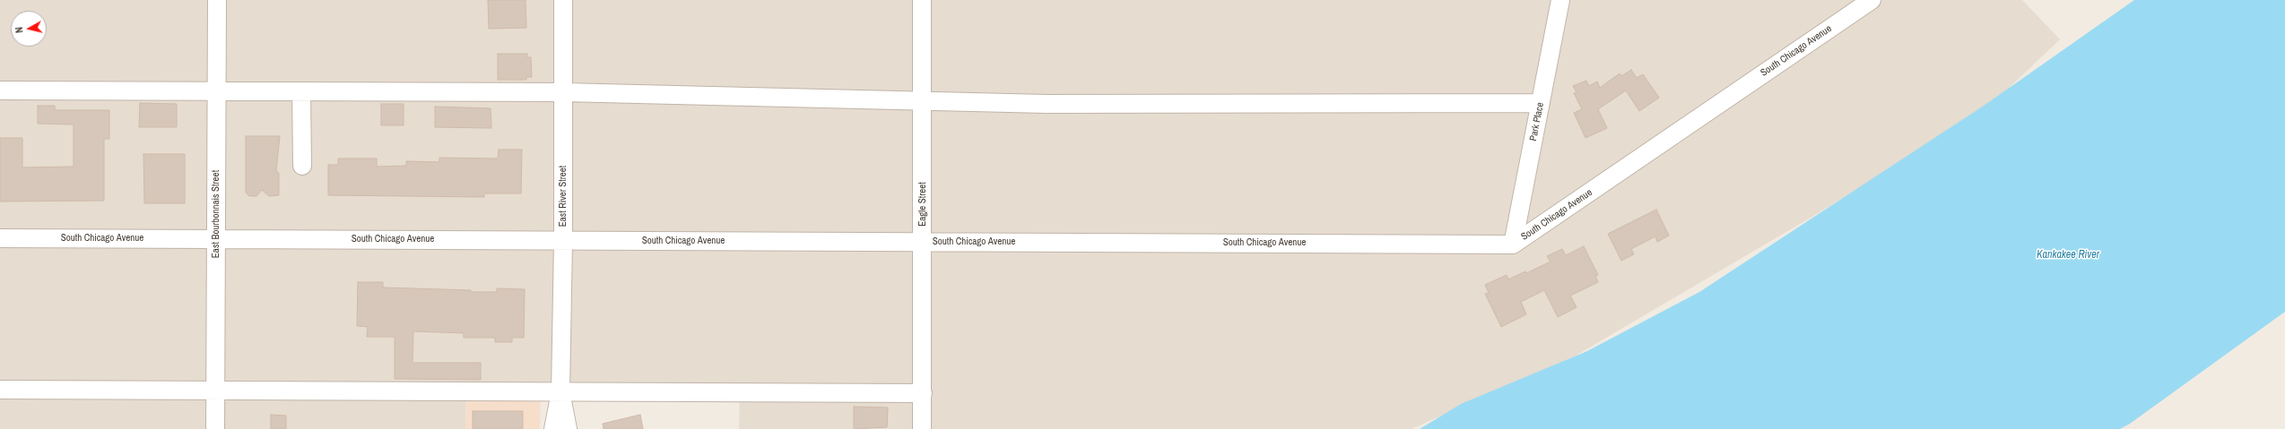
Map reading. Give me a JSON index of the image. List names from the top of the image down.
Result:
{
  "streets": {
    "street": [
      "South Chicago Avenue",
      "Park Place",
      "East River Street",
      "Eagle Street",
      "East Bourbonnais Street"
    ]
  },
  "crossings": [
    ["South Chicago Avenue", "Park Place"],
    ["South Chicago Avenue", "East River Street"],
    ["South Chicago Avenue", "Eagle Street"],
    ["South Chicago Avenue", "East Bourbonnais Street"]
  ],
  "water": ["Kankakee River"],
  "north": "left"
}
